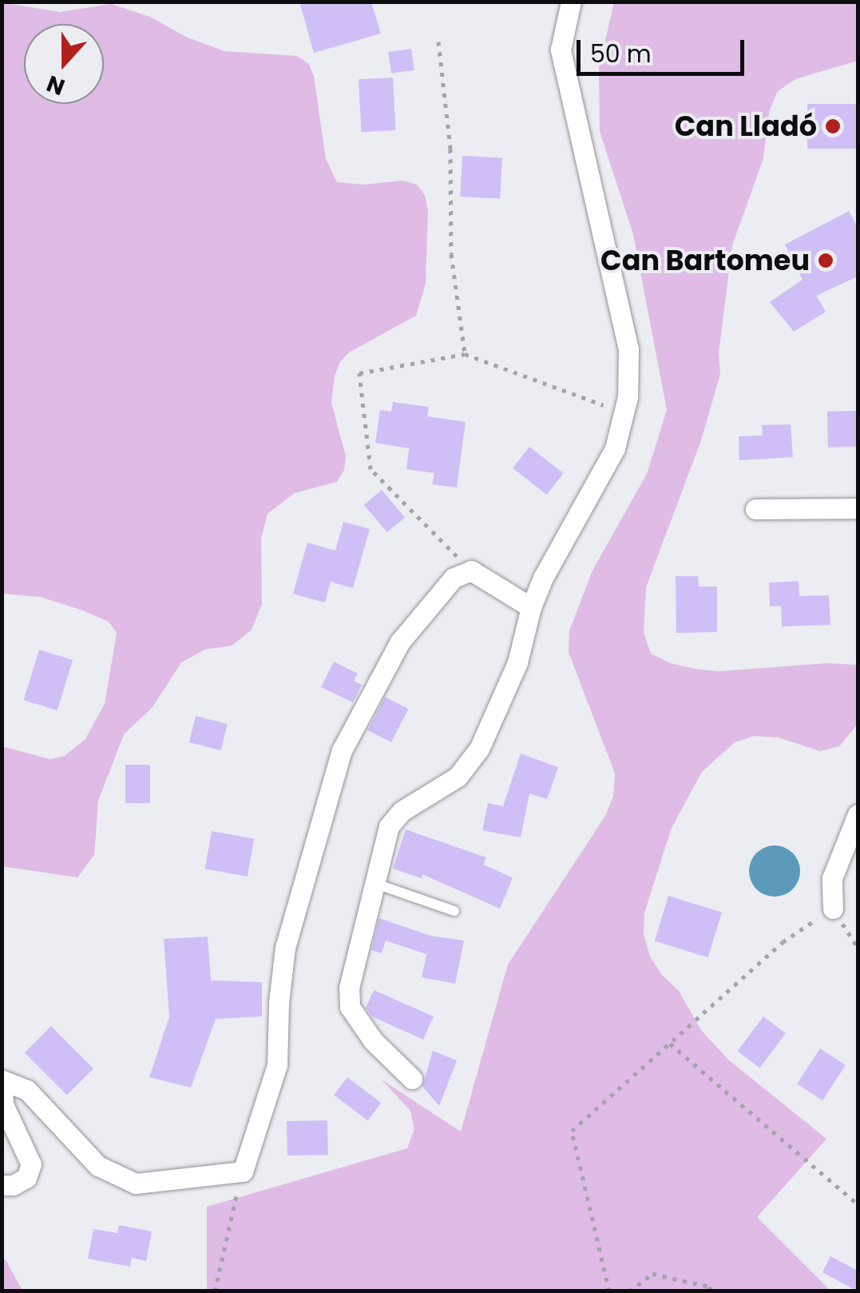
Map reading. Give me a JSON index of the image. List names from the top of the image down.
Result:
{
  "places": ["Can Lladó", "Can Bartomeu"],
  "scale_bar": "50 m",
  "north": "bottom"
}
